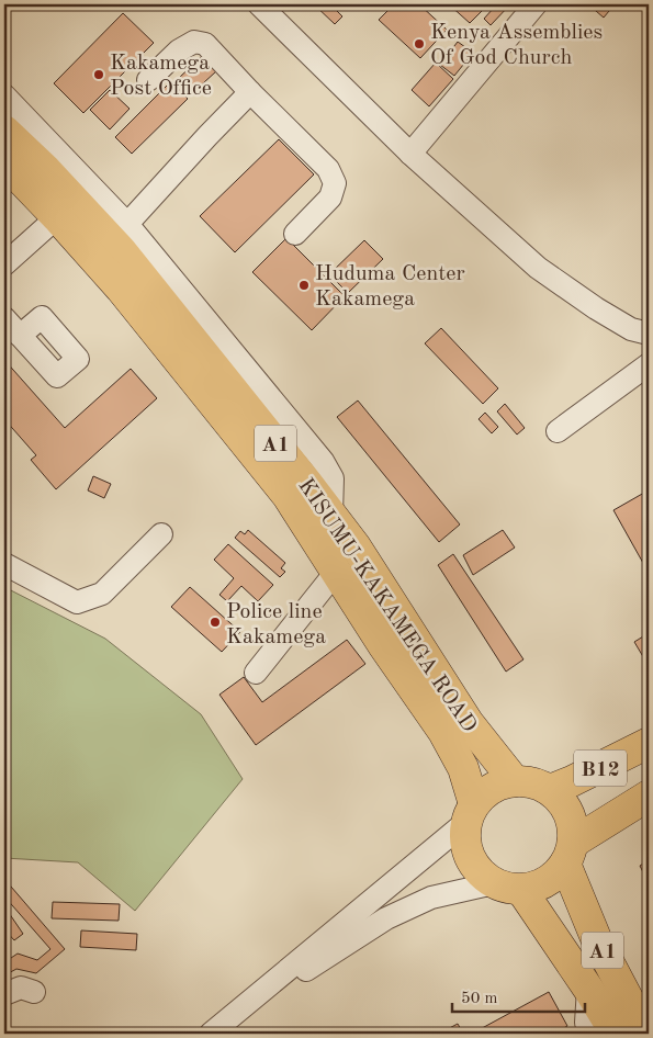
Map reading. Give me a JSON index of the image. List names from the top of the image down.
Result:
{
  "streets": {
    "highway": ["A1", "KISUMU-KAKAMEGA ROAD", "B12"]
  },
  "crossings": [
    ["A1", "KISUMU-KAKAMEGA ROAD"],
    ["A1", "B12"],
    ["KISUMU-KAKAMEGA ROAD", "B12"]
  ],
  "places": [
    "Kenya Assemblies Of God Church",
    "Kakamega Post Office",
    "Huduma Center Kakamega",
    "Police line Kakamega"
  ],
  "scale_bar": "50 m"
}
